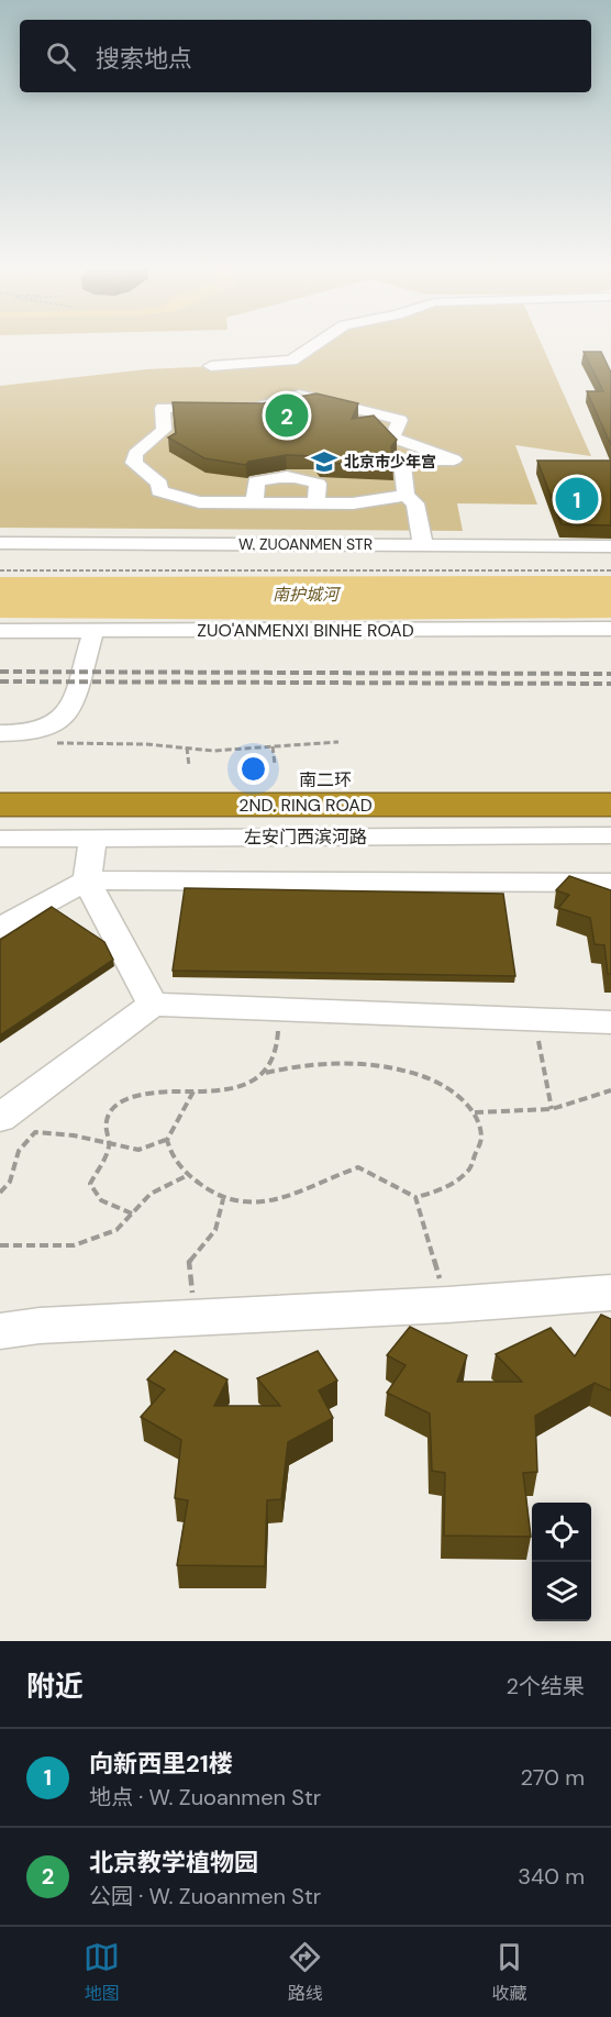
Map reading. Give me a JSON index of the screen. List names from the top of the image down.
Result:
{
  "streets": {
    "highway": ["南二环", "2ND. RING ROAD"],
    "street": ["W. ZUOANMEN STR", "ZUO'ANMENXI BINHE ROAD", "左安门西滨河路"]
  },
  "water": ["南护城河"],
  "places": {
    "school or university": ["北京市少年宫"]
  },
  "page": {
    "search": "搜索地点",
    "pins": ["2", "1"],
    "heading": ["附近", "2个结果"],
    "list": [
      {
        "mark": "1",
        "name": "向新西里21楼",
        "note": "地点 · W. Zuoanmen Str",
        "value": "270 m"
      },
      {
        "mark": "2",
        "name": "北京教学植物园",
        "note": "公园 · W. Zuoanmen Str",
        "value": "340 m"
      }
    ],
    "nav": ["地图", "路线", "收藏"]
  }
}
